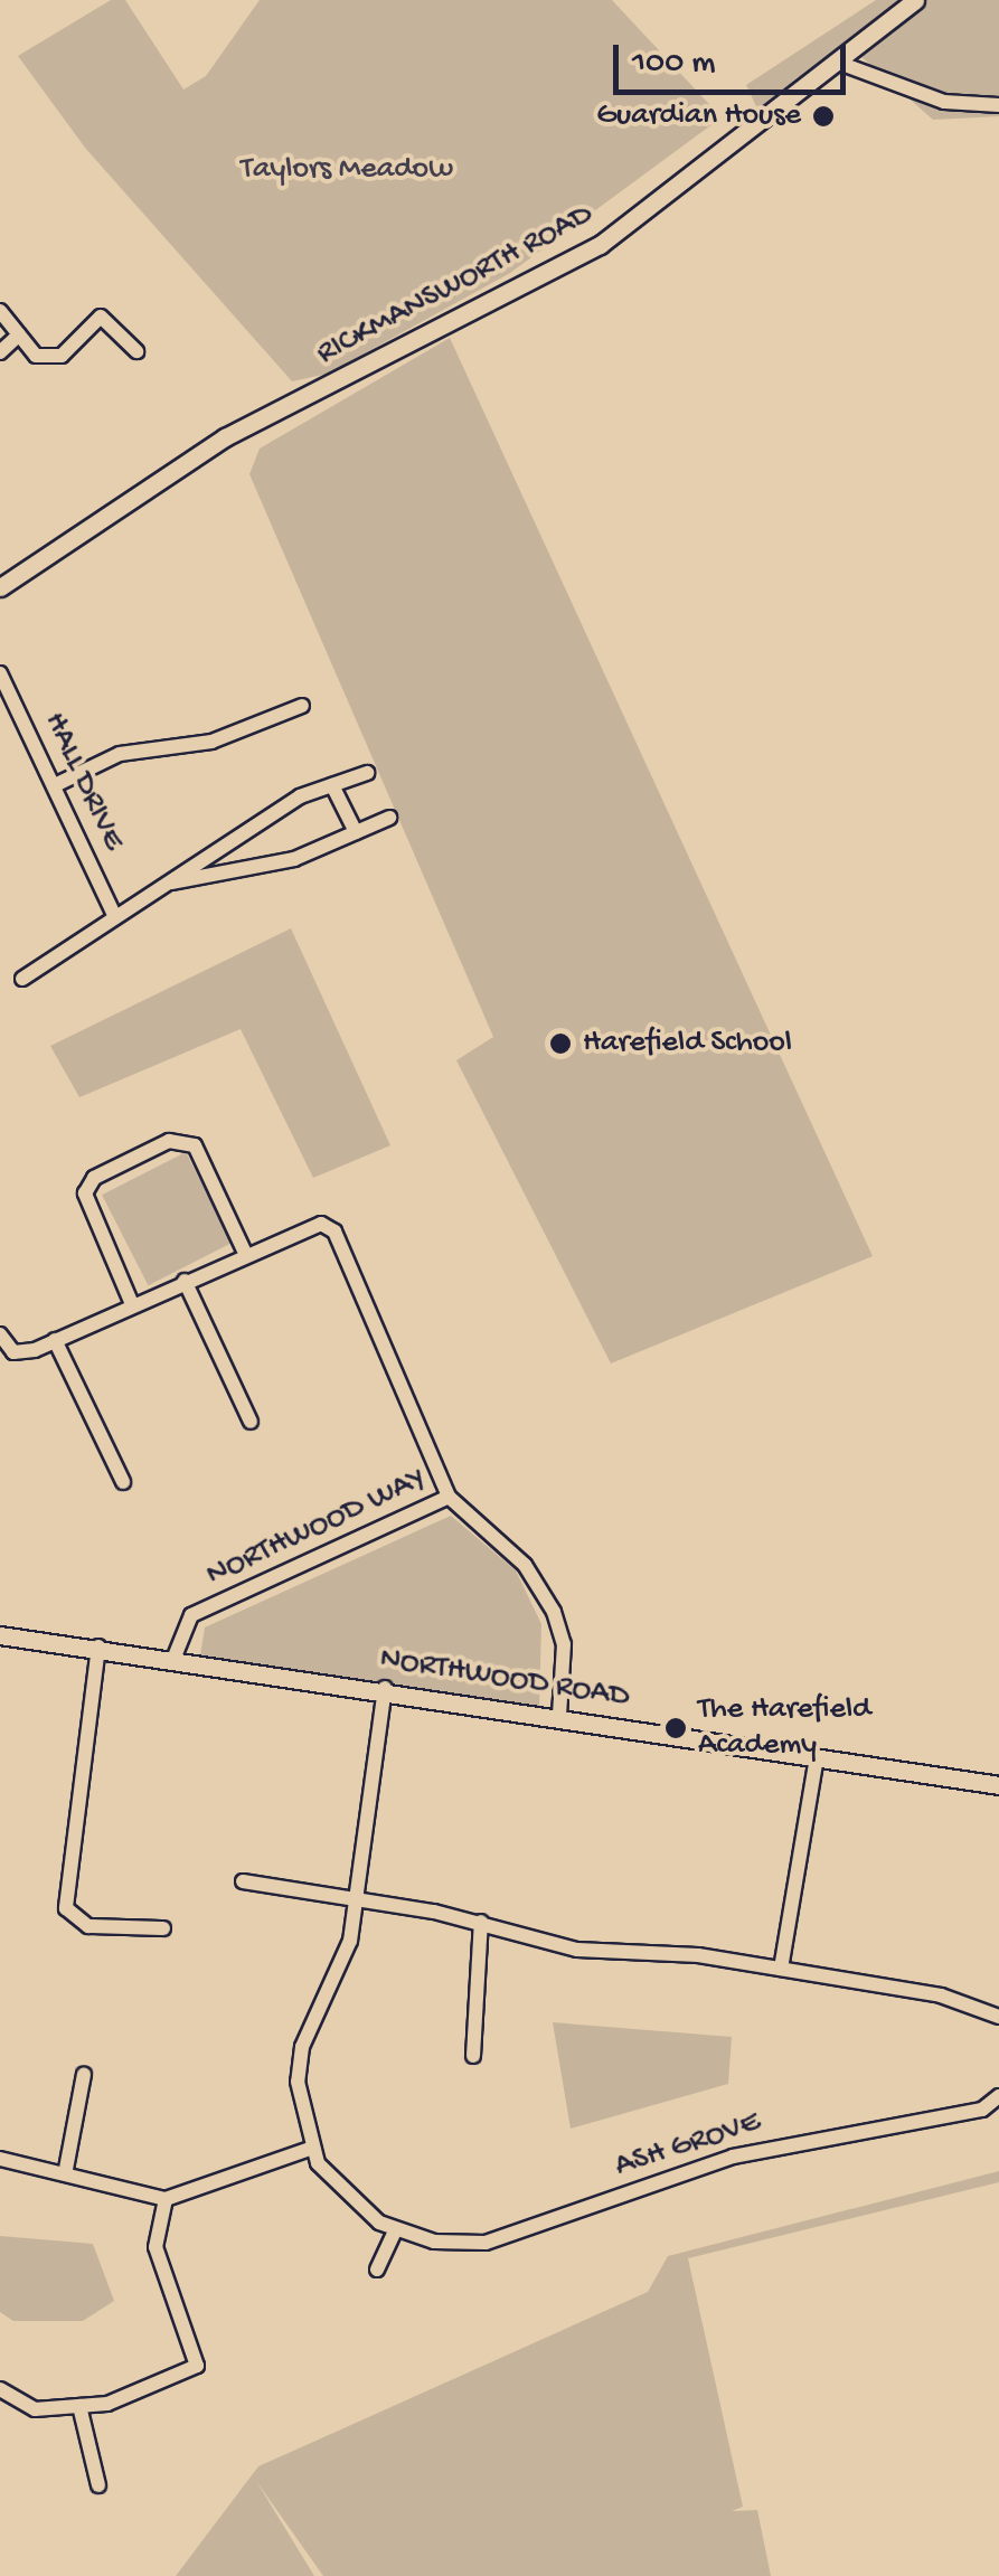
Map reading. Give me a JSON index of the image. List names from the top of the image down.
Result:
{
  "streets": {
    "street": [
      "RICKMANSWORTH ROAD",
      "HALL DRIVE",
      "NORTHWOOD WAY",
      "NORTHWOOD ROAD",
      "ASH GROVE"
    ]
  },
  "crossings": [
    ["NORTHWOOD WAY", "NORTHWOOD ROAD"],
    ["NORTHWOOD ROAD", "ASH GROVE"]
  ],
  "parks": ["Taylors Meadow"],
  "places": ["Guardian House", "Harefield School", "The Harefield Academy"],
  "scale_bar": "100 m"
}
